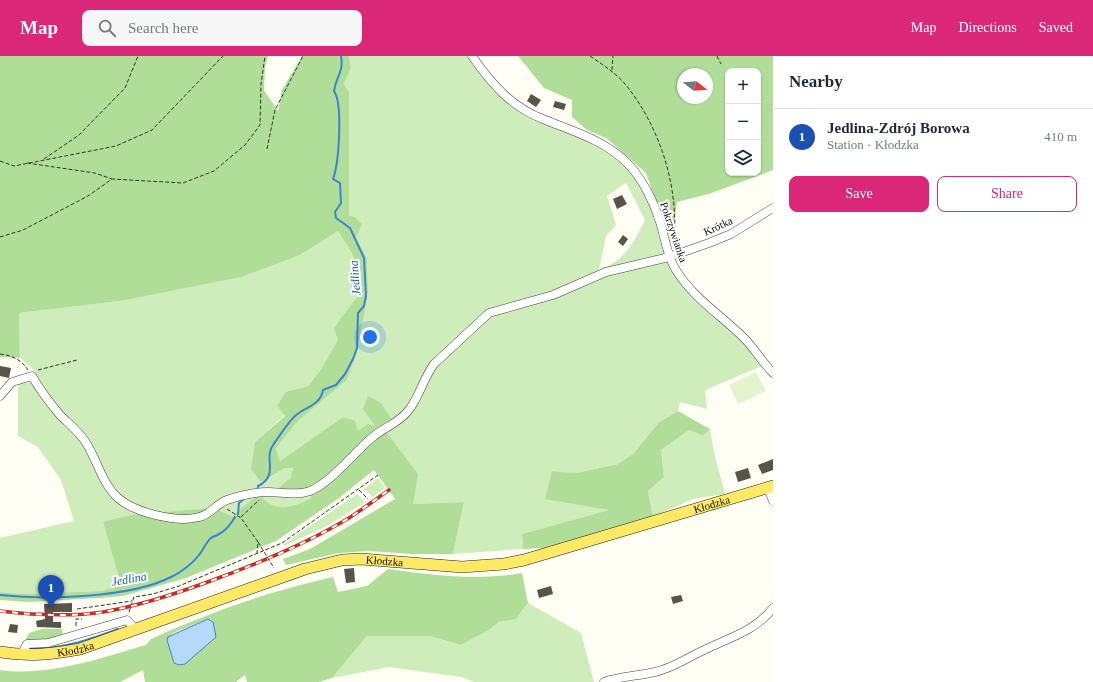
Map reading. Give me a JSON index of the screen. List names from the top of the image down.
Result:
{
  "streets": {
    "main road": ["Kłodzka"],
    "street": ["Krótka", "Pokrzywianka"]
  },
  "crossings": [
    ["Krótka", "Pokrzywianka"]
  ],
  "water": ["Jedlina"],
  "north": "right",
  "page": {
    "header": "Map",
    "search": "Search here",
    "nav": ["Map", "Directions", "Saved"],
    "heading": "Nearby",
    "map_buttons": ["+", "−"],
    "list": [
      {
        "mark": "1",
        "name": "Jedlina-Zdrój Borowa",
        "note": "Station · Kłodzka",
        "value": "410 m"
      }
    ],
    "buttons": ["Save", "Share"],
    "pins": "1"
  }
}
